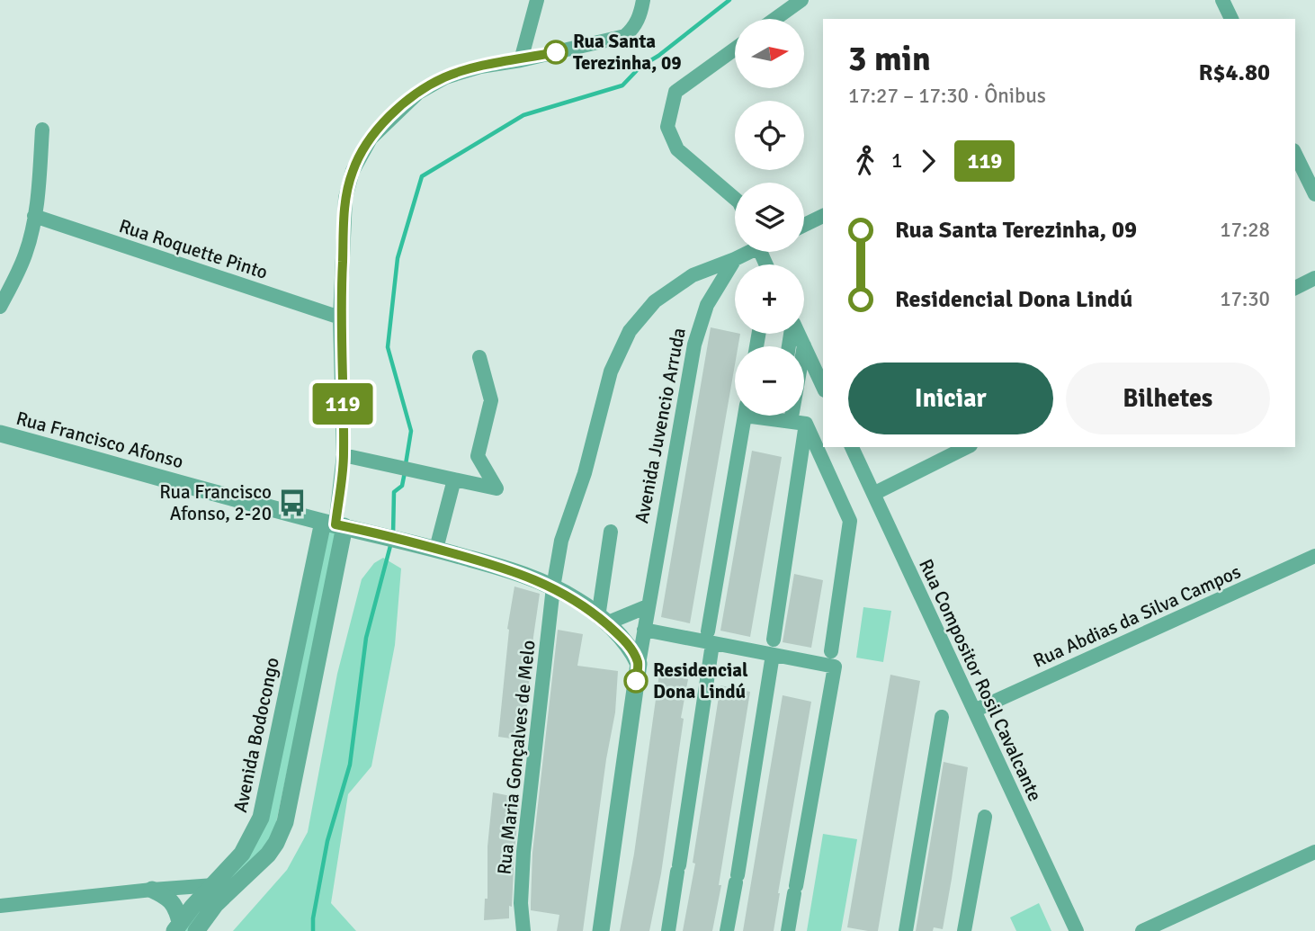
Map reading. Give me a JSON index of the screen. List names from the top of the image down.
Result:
{
  "streets": {
    "street": [
      "Rua Roquette Pinto",
      "Avenida Juvencio Arruda",
      "Rua Francisco Afonso",
      "Rua Abdias da Silva Campos",
      "Rua Compositor Rosil Cavalcante",
      "Avenida Bodocongo",
      "Rua Maria Gonçalves de Melo"
    ]
  },
  "crossings": [
    ["Rua Roquette Pinto", "Avenida Bodocongo"],
    ["Avenida Juvencio Arruda", "Rua Francisco Afonso"],
    ["Avenida Juvencio Arruda", "Rua Maria Gonçalves de Melo"],
    ["Rua Francisco Afonso", "Avenida Bodocongo"],
    ["Rua Francisco Afonso", "Rua Maria Gonçalves de Melo"],
    ["Rua Abdias da Silva Campos", "Rua Compositor Rosil Cavalcante"]
  ],
  "places": {
    "other": ["Rua Santa Terezinha, 09", "Residencial Dona Lindú"],
    "bus stop": ["Rua Francisco Afonso, 2-20"]
  },
  "lines": ["bus line 119"],
  "north": "right",
  "page": {
    "on_map": "119",
    "map_buttons": ["+", "−"],
    "heading": ["3 min", "17:27 – 17:30 · Ônibus", "R$4.80"],
    "legs": ["1", "119"],
    "list": [
      {
        "name": "Rua Santa Terezinha, 09",
        "value": "17:28"
      },
      {
        "name": "Residencial Dona Lindú",
        "value": "17:30"
      }
    ],
    "buttons": ["Iniciar", "Bilhetes"]
  }
}
